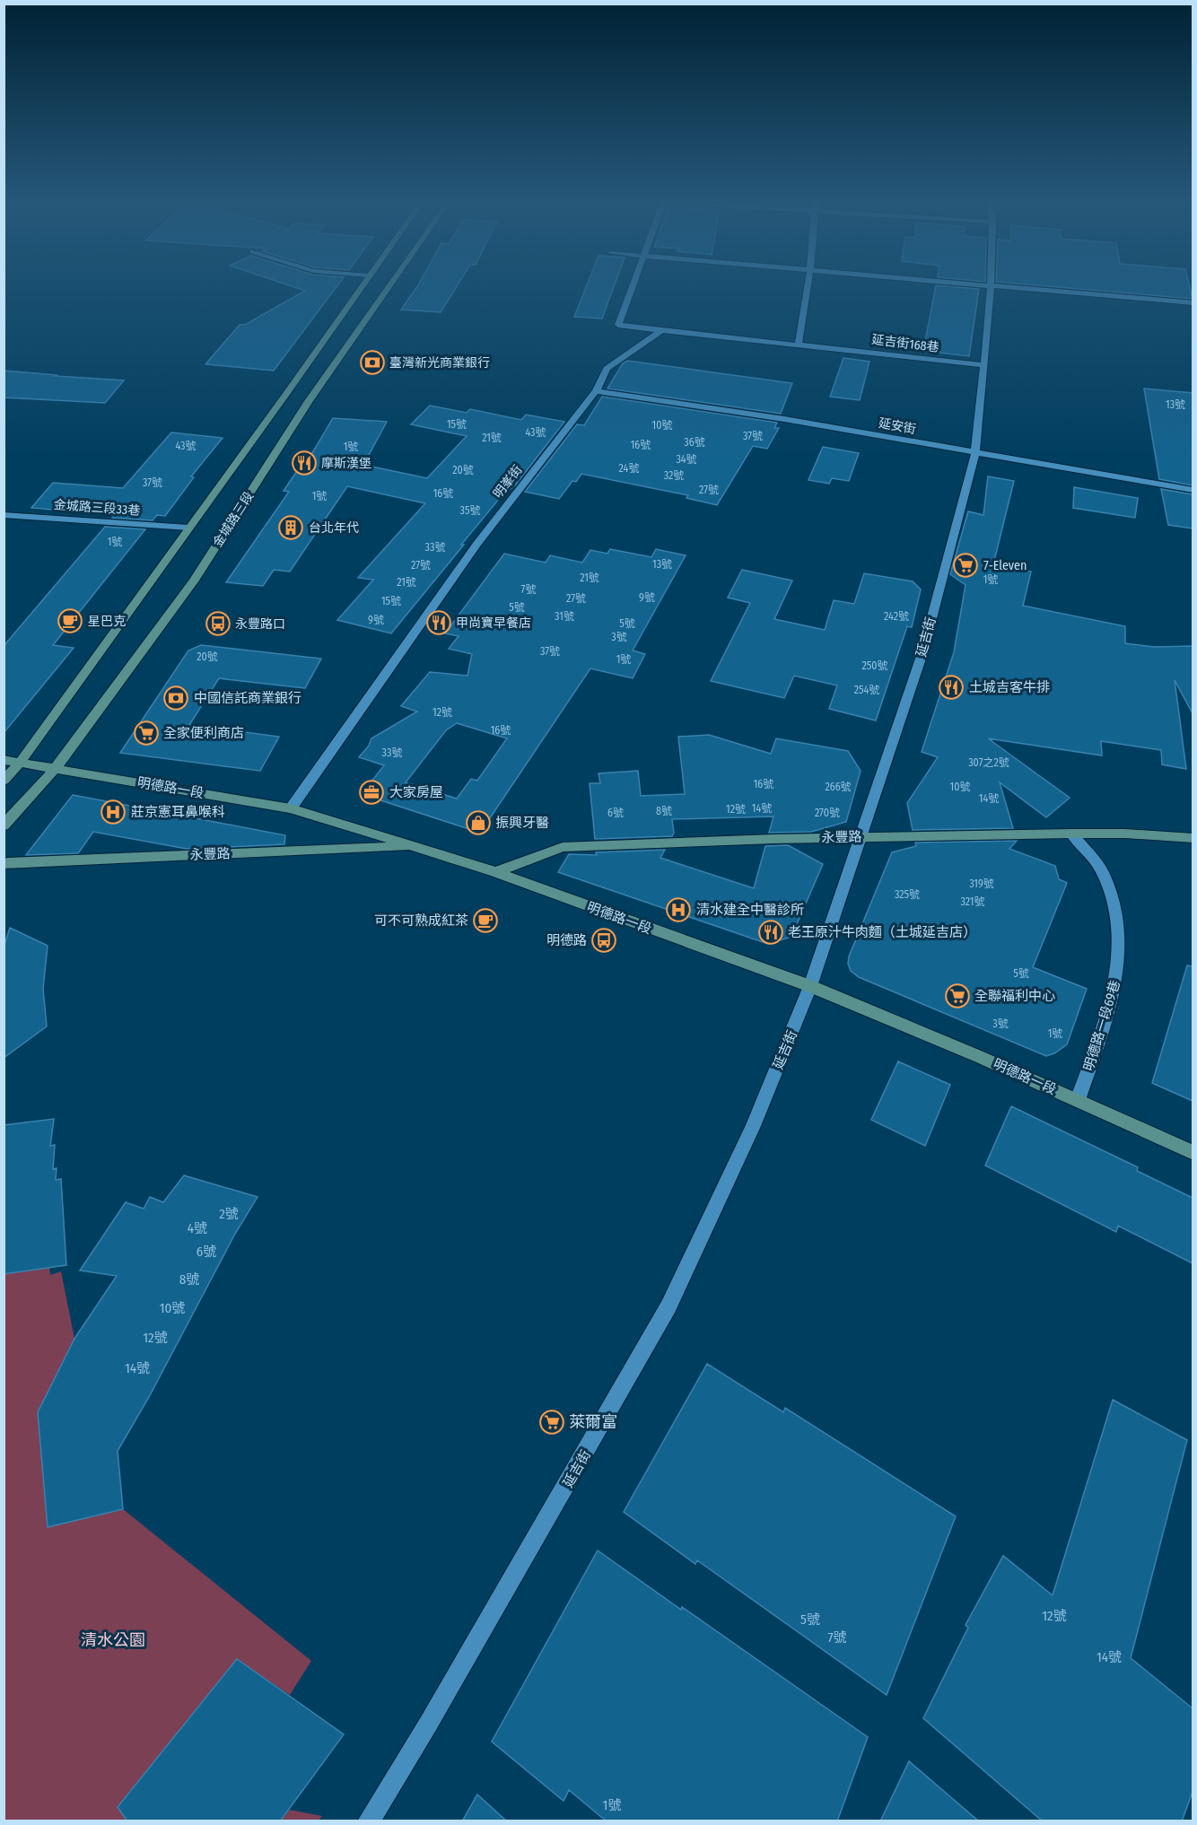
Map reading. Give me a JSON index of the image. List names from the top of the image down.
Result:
{
  "streets": {
    "main road": ["金城路三段", "明德路一段", "永豐路"],
    "street": [
      "延吉街168巷",
      "延安街",
      "明峯街",
      "金城路三段33巷",
      "延吉街",
      "明德路一段69巷"
    ]
  },
  "crossings": [
    ["延吉街168巷", "明峯街"],
    ["延吉街168巷", "延吉街"],
    ["延安街", "明峯街"],
    ["延安街", "延吉街"],
    ["明峯街", "明德路一段"],
    ["金城路三段", "明德路一段"],
    ["延吉街", "明德路一段"],
    ["延吉街", "永豐路"],
    ["明德路一段", "永豐路"],
    ["明德路一段", "明德路一段69巷"],
    ["永豐路", "明德路一段69巷"]
  ],
  "parks": ["清水公園"],
  "places": {
    "bank": ["臺灣新光商業銀行", "中國信託商業銀行"],
    "restaurant": [
      "摩斯漢堡",
      "甲尚寶早餐店",
      "土城吉客牛排",
      "老王原汁牛肉麵（土城延吉店）"
    ],
    "building": ["台北年代"],
    "supermarket": [
      "7-Eleven",
      "全家便利商店",
      "全聯福利中心",
      "萊爾富"
    ],
    "cafe": ["星巴克", "可不可熟成紅茶"],
    "bus stop": ["永豐路口", "明德路"],
    "office": ["大家房屋"],
    "hospital": ["莊京憲耳鼻喉科", "清水建全中醫診所"],
    "shop": ["振興牙醫"]
  },
  "house_numbers": [
    "13號",
    "15號",
    "10號",
    "43號",
    "37號",
    "21號",
    "36號",
    "16號",
    "43號",
    "1號",
    "34號",
    "24號",
    "20號",
    "32號",
    "37號",
    "27號",
    "16號",
    "1號",
    "35號",
    "1號",
    "33號",
    "13號",
    "27號",
    "21號",
    "1號",
    "21號",
    "7號",
    "9號",
    "27號",
    "15號",
    "5號",
    "31號",
    "242號",
    "9號",
    "5號",
    "3號",
    "37號",
    "20號",
    "1號",
    "250號",
    "254號",
    "12號",
    "16號",
    "33號",
    "307之2號",
    "16號",
    "266號",
    "10號",
    "14號",
    "14號",
    "12號",
    "8號",
    "6號",
    "270號",
    "319號",
    "325號",
    "321號",
    "5號",
    "3號",
    "1號",
    "2號",
    "4號",
    "6號",
    "8號",
    "10號",
    "12號",
    "14號",
    "12號",
    "5號",
    "7號",
    "14號",
    "1號"
  ]
}
